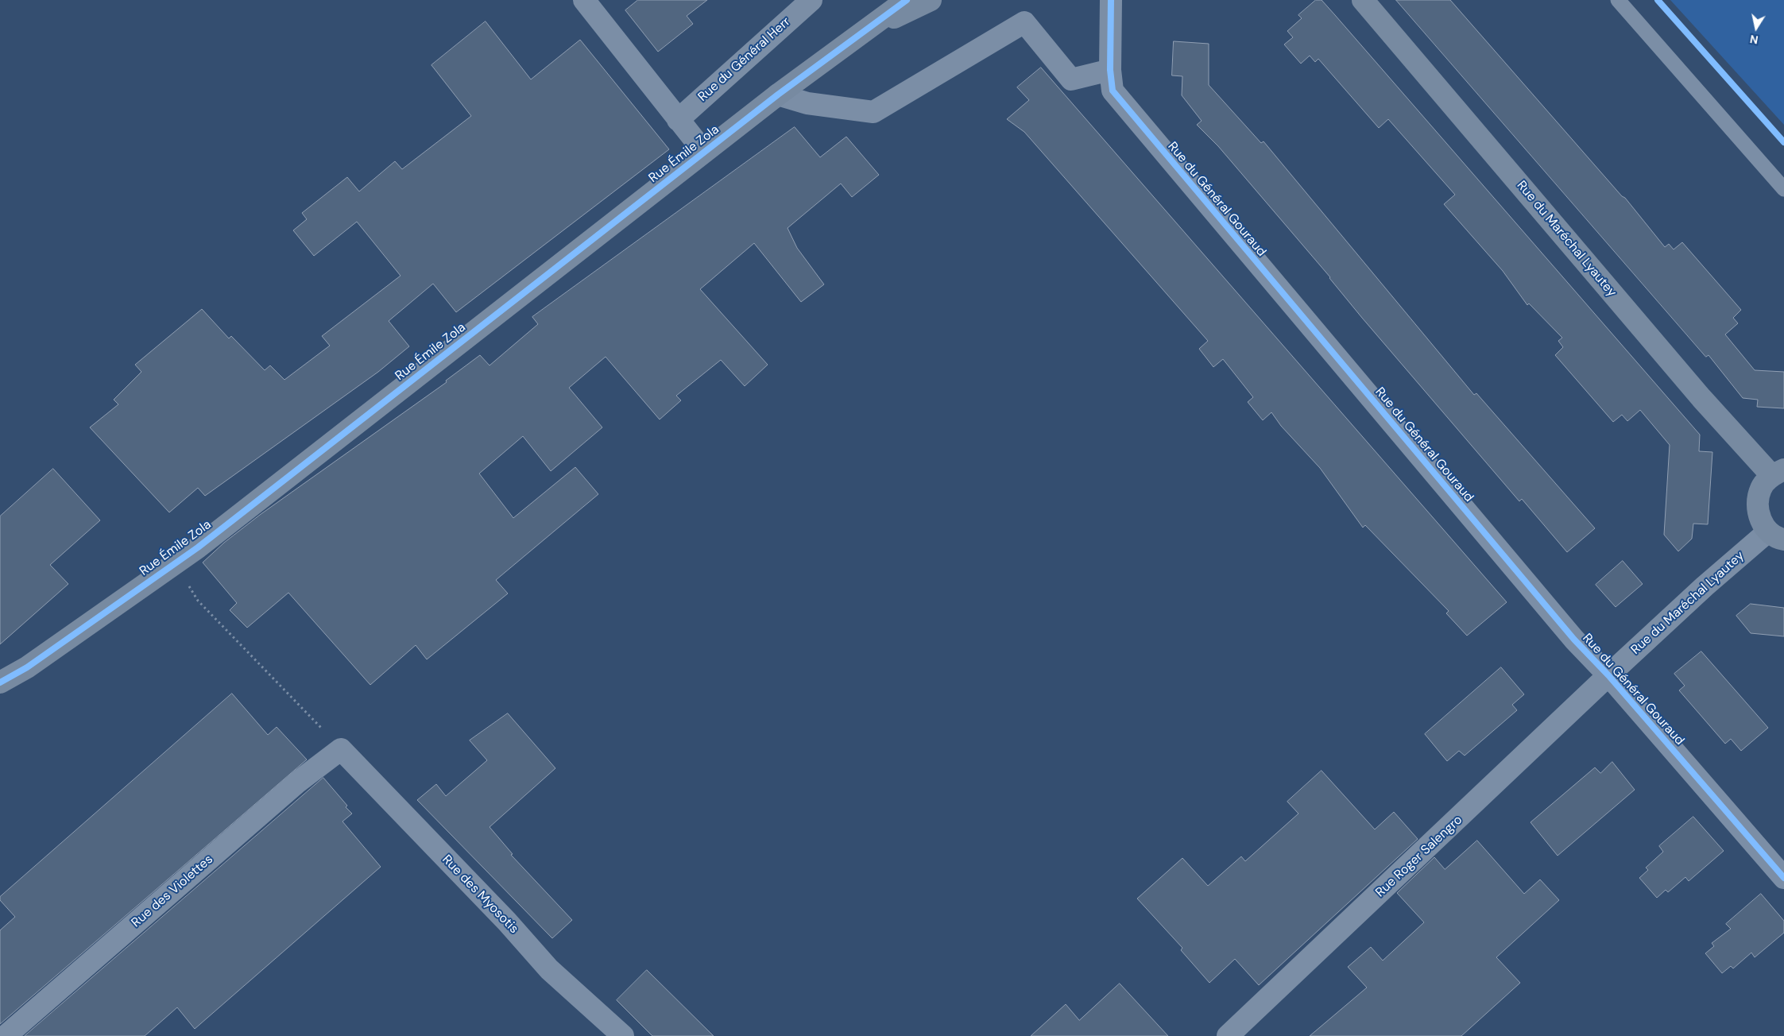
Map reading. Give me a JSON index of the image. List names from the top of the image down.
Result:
{
  "streets": {
    "street": [
      "Rue du Général Herr",
      "Rue Émile Zola",
      "Rue du Général Gouraud",
      "Rue du Maréchal Lyautey",
      "Rue Roger Salengro",
      "Rue des Violettes",
      "Rue des Myosotis"
    ]
  },
  "crossings": [
    ["Rue du Général Gouraud", "Rue du Maréchal Lyautey"],
    ["Rue du Général Gouraud", "Rue Roger Salengro"],
    ["Rue du Maréchal Lyautey", "Rue Roger Salengro"],
    ["Rue des Violettes", "Rue des Myosotis"]
  ],
  "north": "bottom"
}
